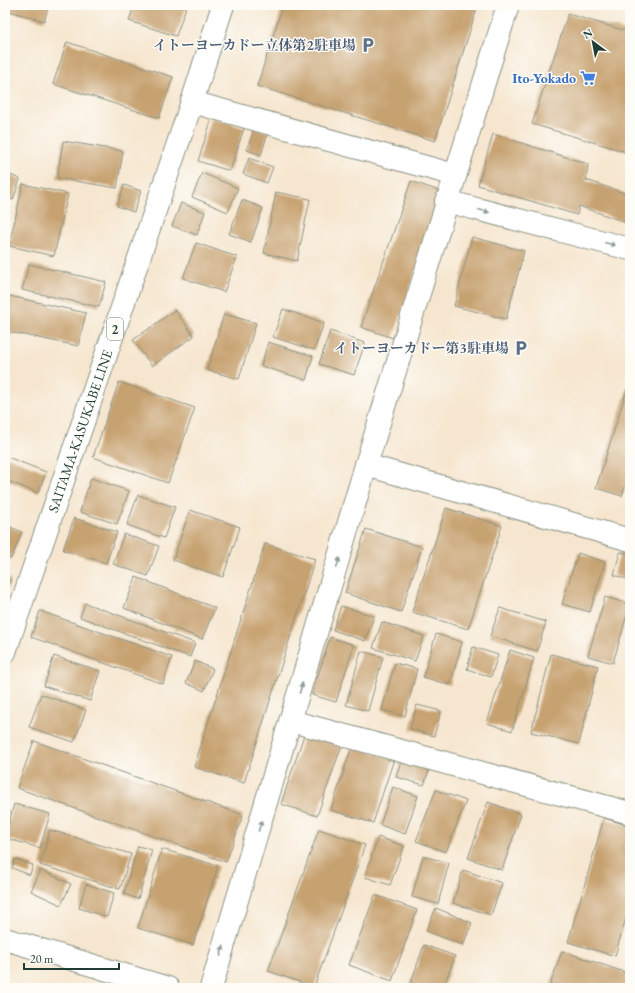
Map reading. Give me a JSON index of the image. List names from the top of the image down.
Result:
{
  "streets": {
    "street": ["2", "SAITAMA-KASUKABE LINE"]
  },
  "places": {
    "parking": ["イトーヨーカドー立体第2駐車場", "イトーヨーカドー第3駐車場"],
    "supermarket": ["Ito-Yokado"]
  },
  "scale_bar": "20 m",
  "north": "top left"
}
